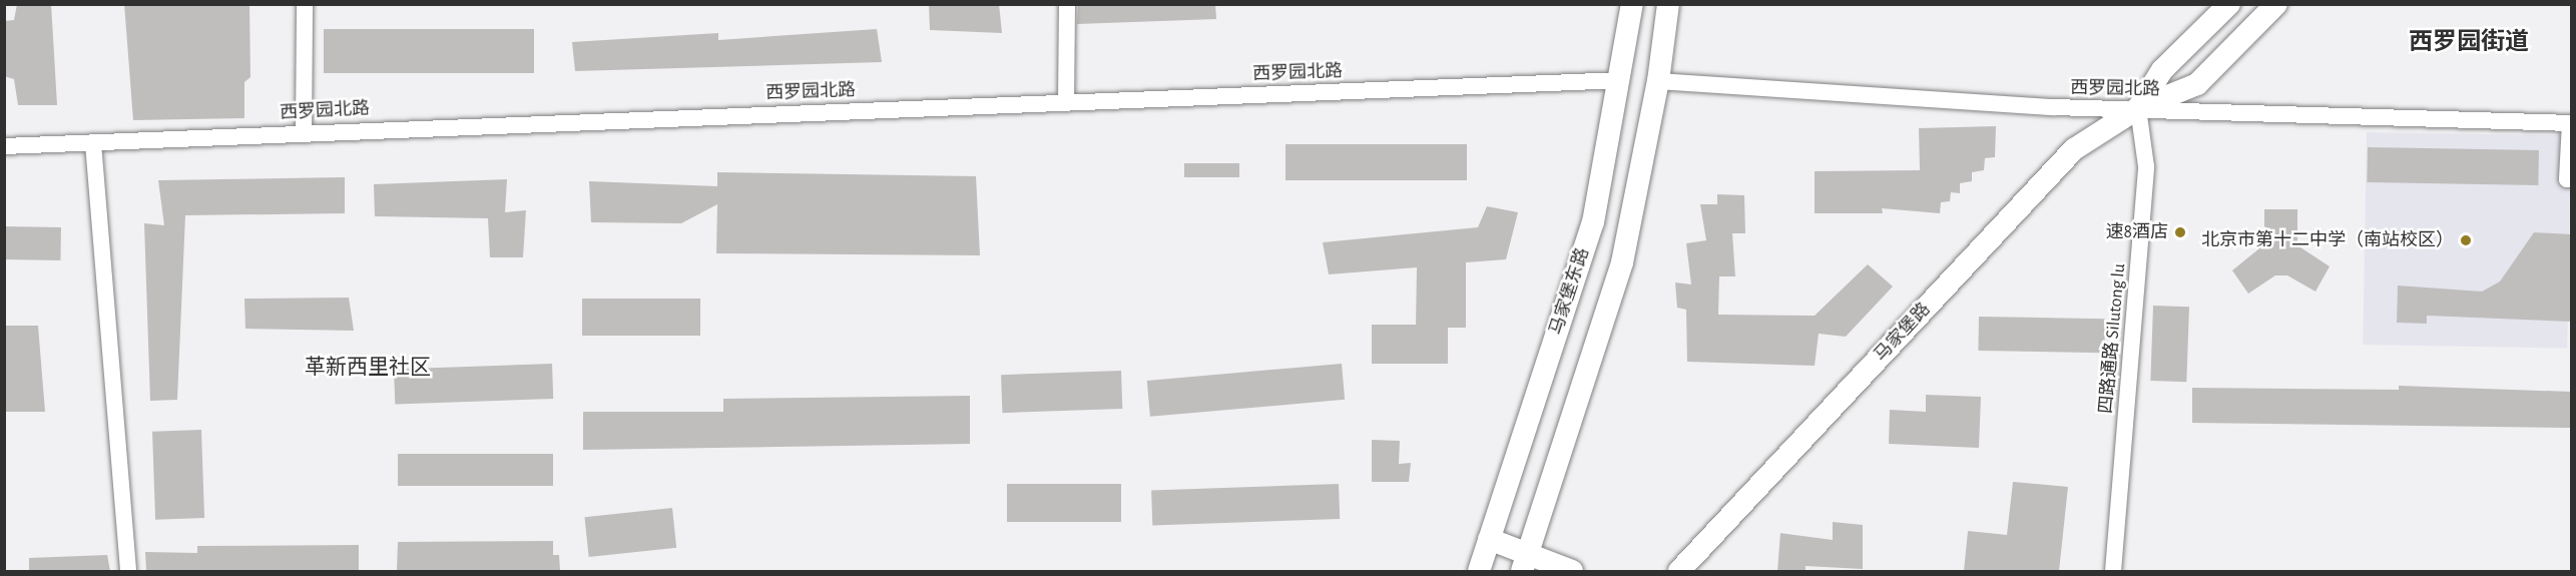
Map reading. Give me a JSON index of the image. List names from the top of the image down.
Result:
{
  "streets": {
    "main road": ["马家堡东路", "马家堡路"],
    "street": ["西罗园北路", "四路通路 Silutong lu"]
  },
  "crossings": [
    ["西罗园北路", "马家堡东路"],
    ["西罗园北路", "马家堡路"],
    ["西罗园北路", "四路通路 Silutong lu"],
    ["马家堡路", "四路通路 Silutong lu"]
  ],
  "districts": ["西罗园街道", "革新西里社区"],
  "places": ["速8酒店", "北京市第十二中学（南站校区）"]
}
